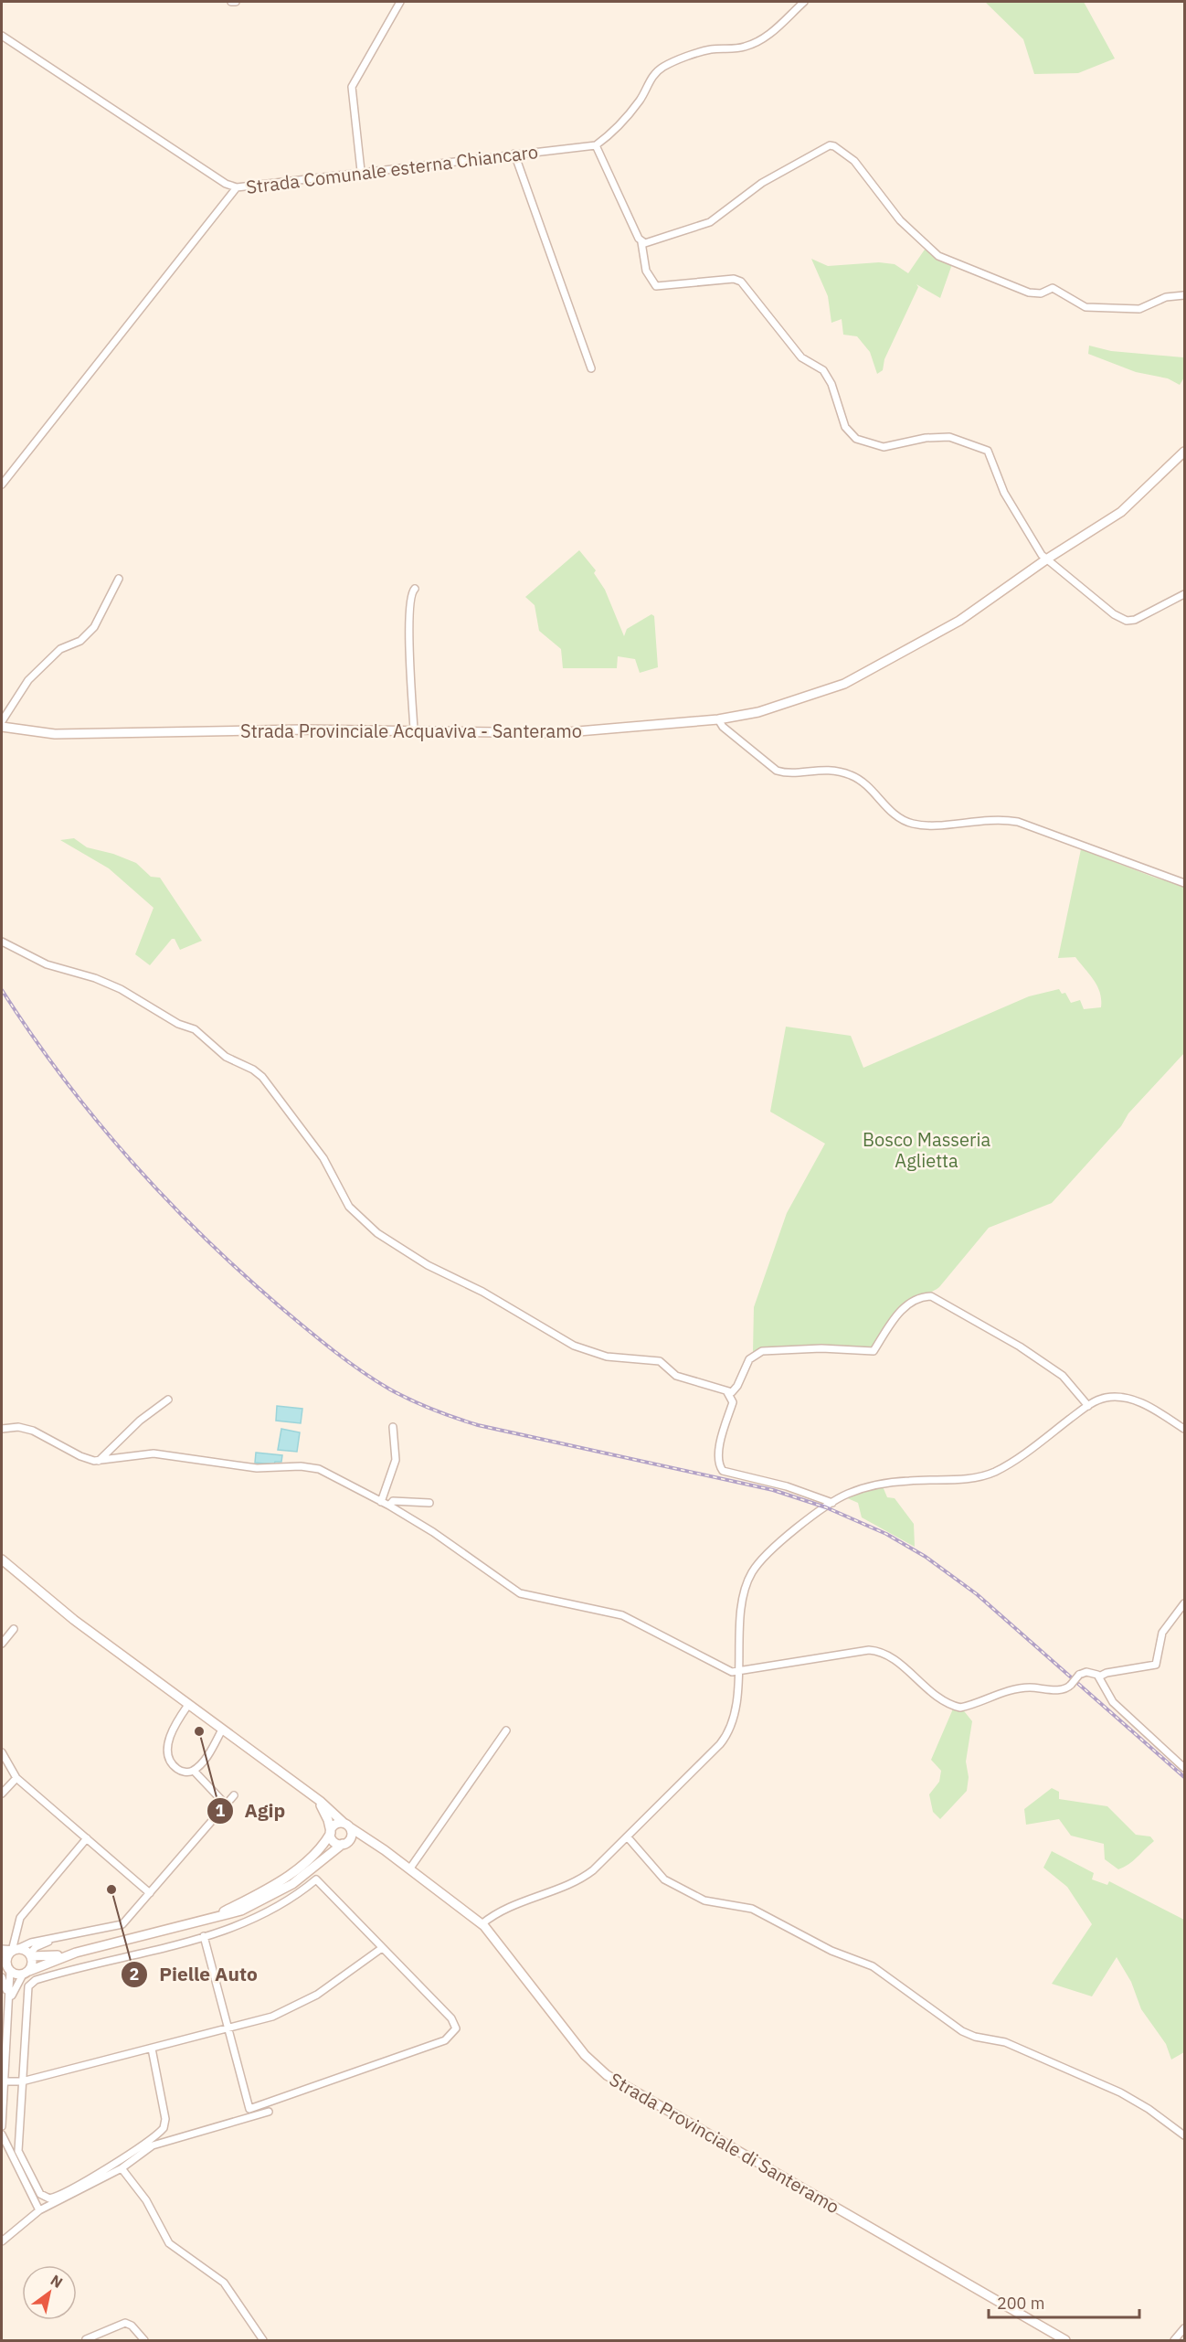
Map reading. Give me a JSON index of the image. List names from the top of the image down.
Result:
{
  "streets": {
    "main road": ["Strada Provinciale Acquaviva - Santeramo", "Strada Provinciale di Santeramo"],
    "street": ["Strada Comunale esterna Chiancaro"]
  },
  "parks": ["Bosco Masseria Aglietta"],
  "places": ["Agip", "Pielle Auto"],
  "scale_bar": "200 m",
  "north": "top right"
}
